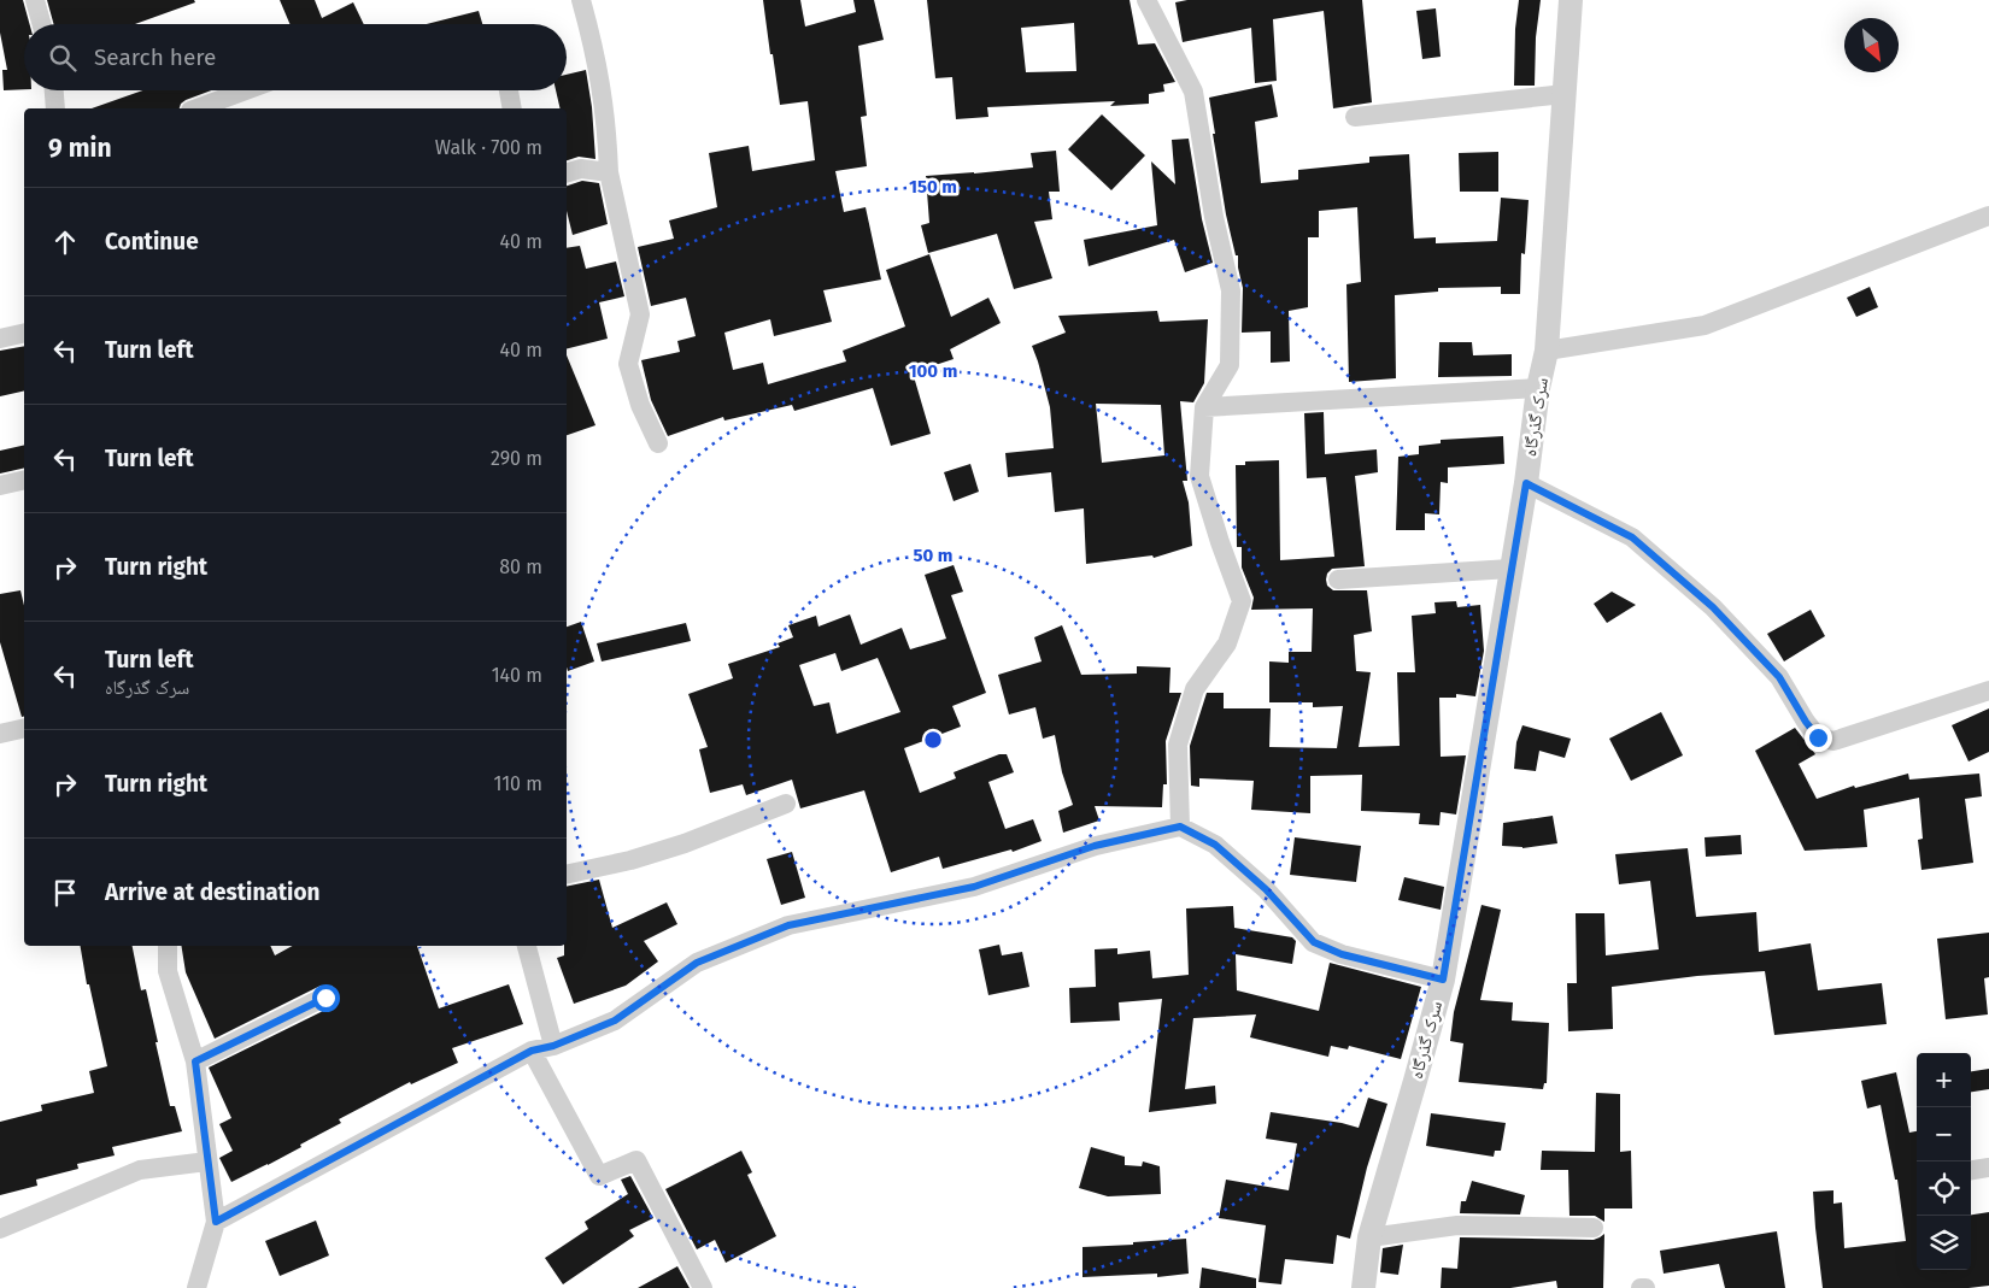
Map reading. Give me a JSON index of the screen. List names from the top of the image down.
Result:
{
  "streets": {
    "street": ["سرک گذرگاه"]
  },
  "north": "bottom right",
  "page": {
    "search": "Search here",
    "heading": ["9 min", "Walk · 700 m"],
    "list": [
      ["Continue", "40 m"],
      ["Turn left", "40 m"],
      ["Turn left", "290 m"],
      ["Turn right", "80 m"],
      ["Turn left", "سرک گذرگاه", "140 m"],
      ["Turn right", "110 m"],
      "Arrive at destination"
    ],
    "map_buttons": ["+", "−"]
  },
  "rings": ["150 m", "100 m", "50 m"]
}
